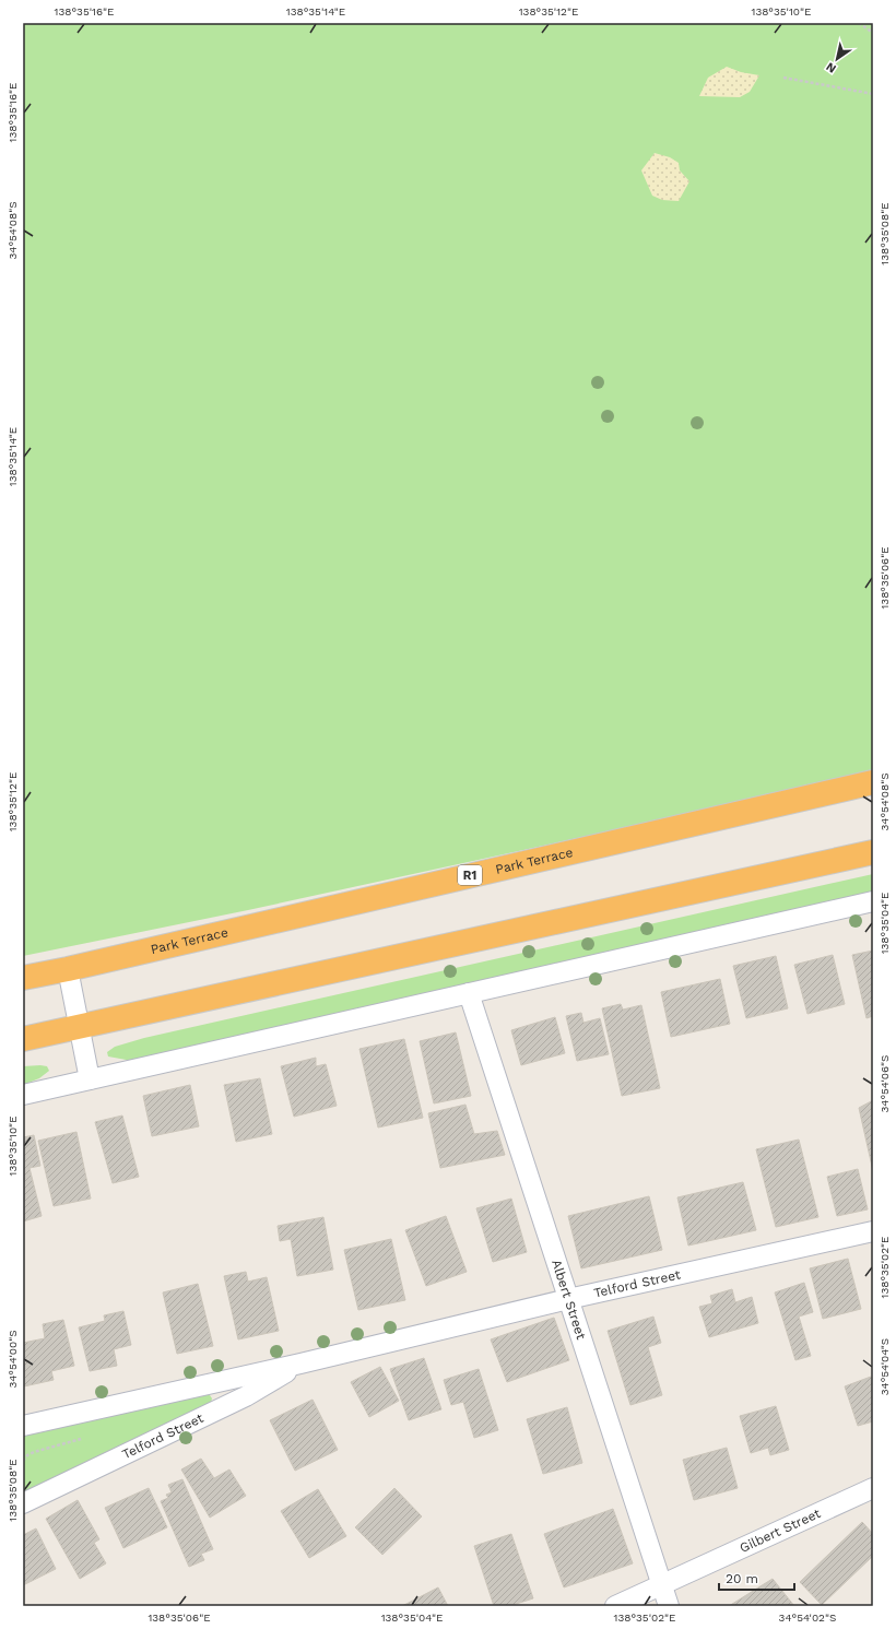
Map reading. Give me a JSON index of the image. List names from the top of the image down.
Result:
{
  "streets": {
    "highway": ["Park Terrace", "R1"],
    "street": ["Telford Street", "Albert Street", "Gilbert Street"]
  },
  "crossings": [
    ["Telford Street", "Albert Street"],
    ["Albert Street", "Gilbert Street"]
  ],
  "scale_bar": "20 m",
  "north": "bottom left",
  "coordinates": [
    "138°35'16\"E",
    "138°35'14\"E",
    "138°35'12\"E",
    "138°35'10\"E",
    "34°54'08\"S",
    "138°35'08\"E",
    "138°35'06\"E",
    "138°35'04\"E",
    "34°54'06\"S",
    "138°35'02\"E",
    "34°54'00\"S",
    "34°54'04\"S",
    "34°54'02\"S"
  ]
}
